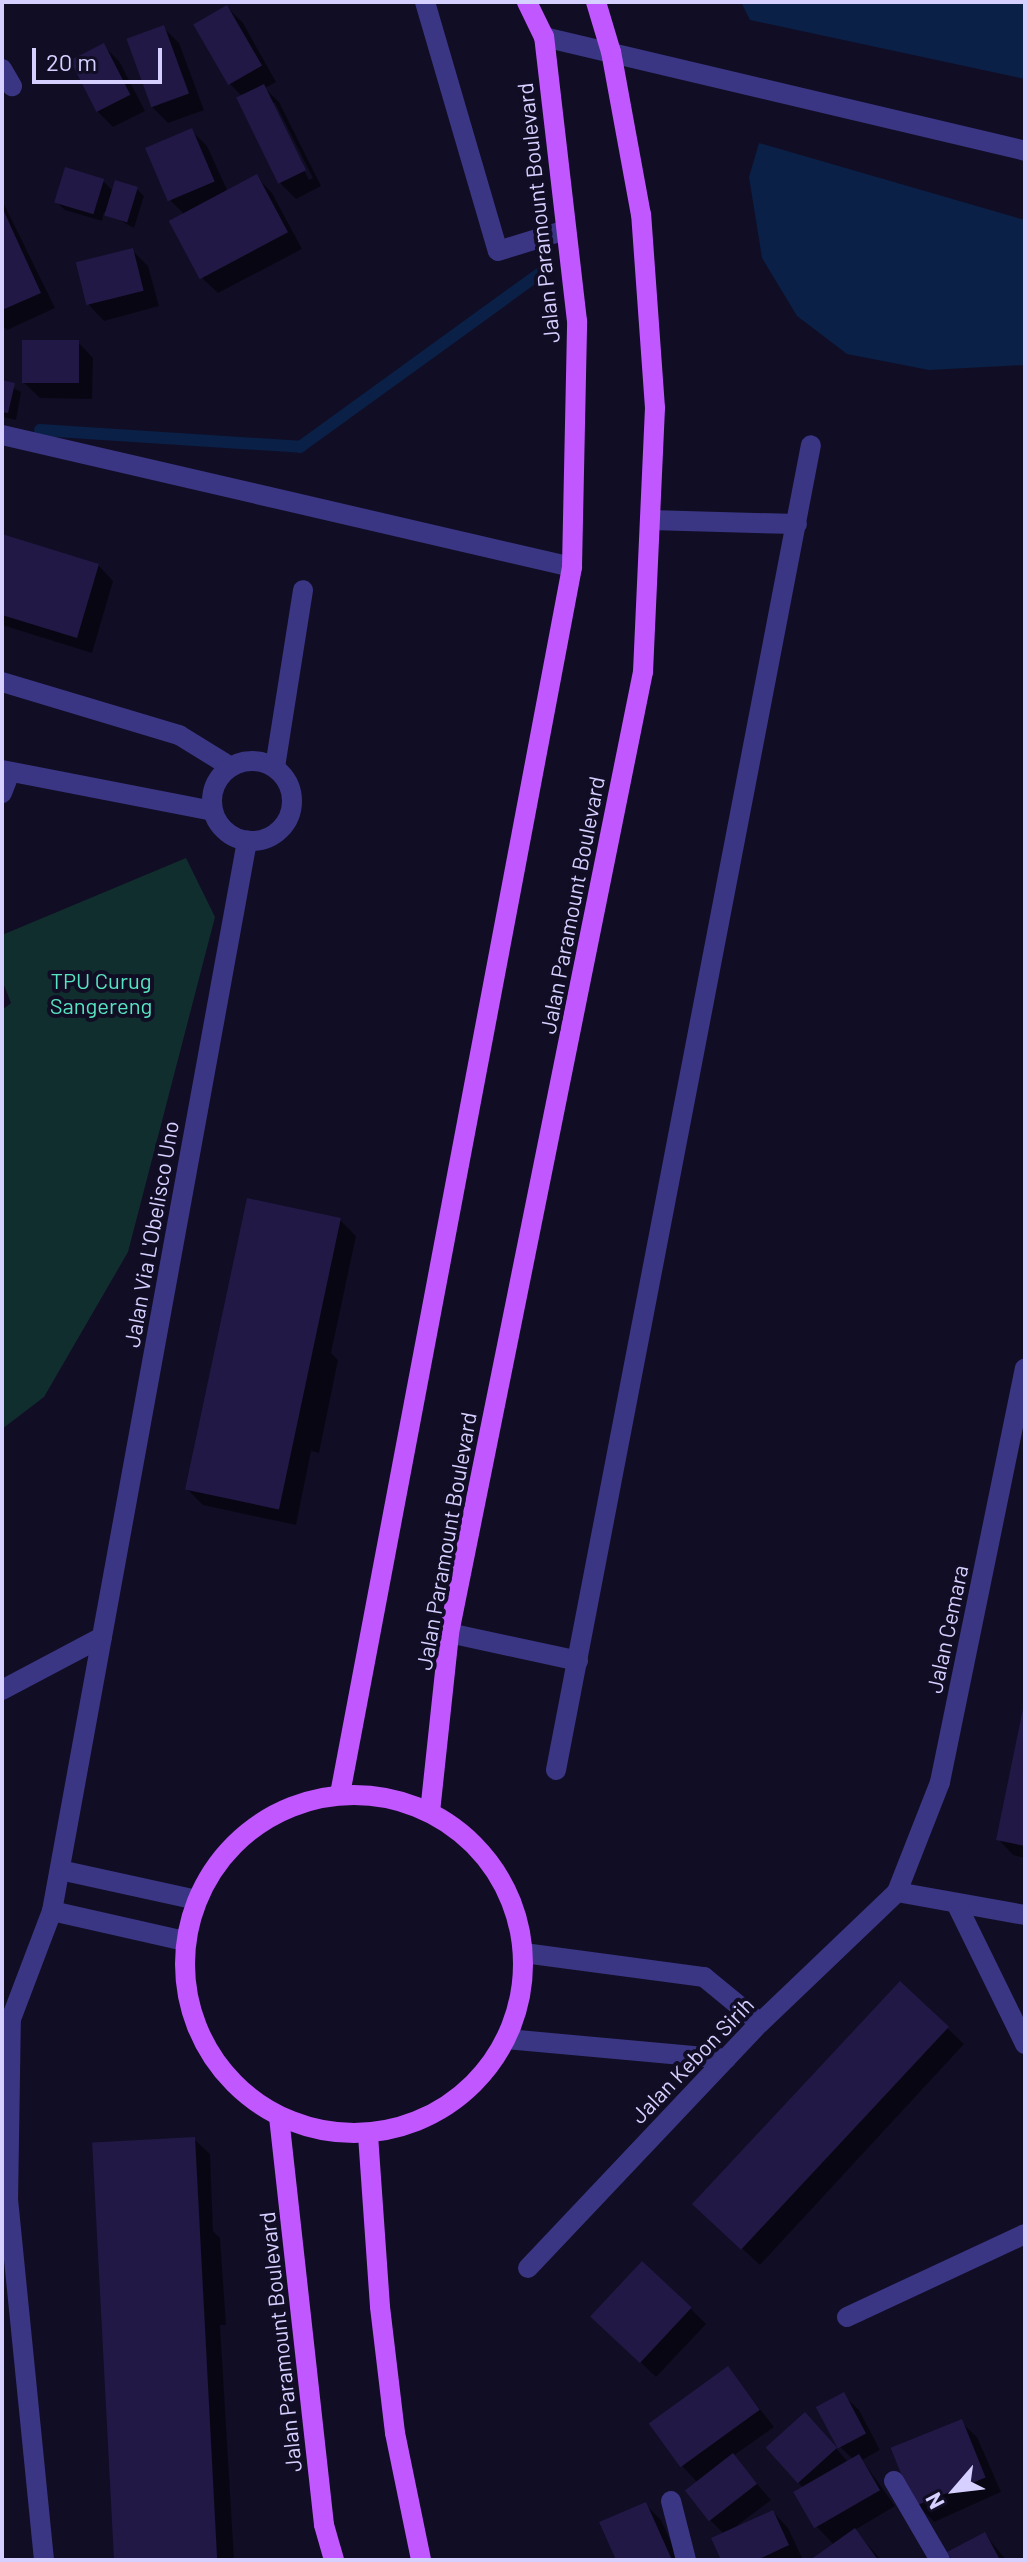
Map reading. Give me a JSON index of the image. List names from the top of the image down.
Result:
{
  "streets": {
    "main road": ["Jalan Paramount Boulevard"],
    "street": ["Jalan Via L'Obelisco Uno", "Jalan Cemara", "Jalan Kebon Sirih"]
  },
  "crossings": [
    ["Jalan Cemara", "Jalan Kebon Sirih"]
  ],
  "parks": ["TPU Curug Sangereng"],
  "scale_bar": "20 m",
  "north": "bottom left"
}
